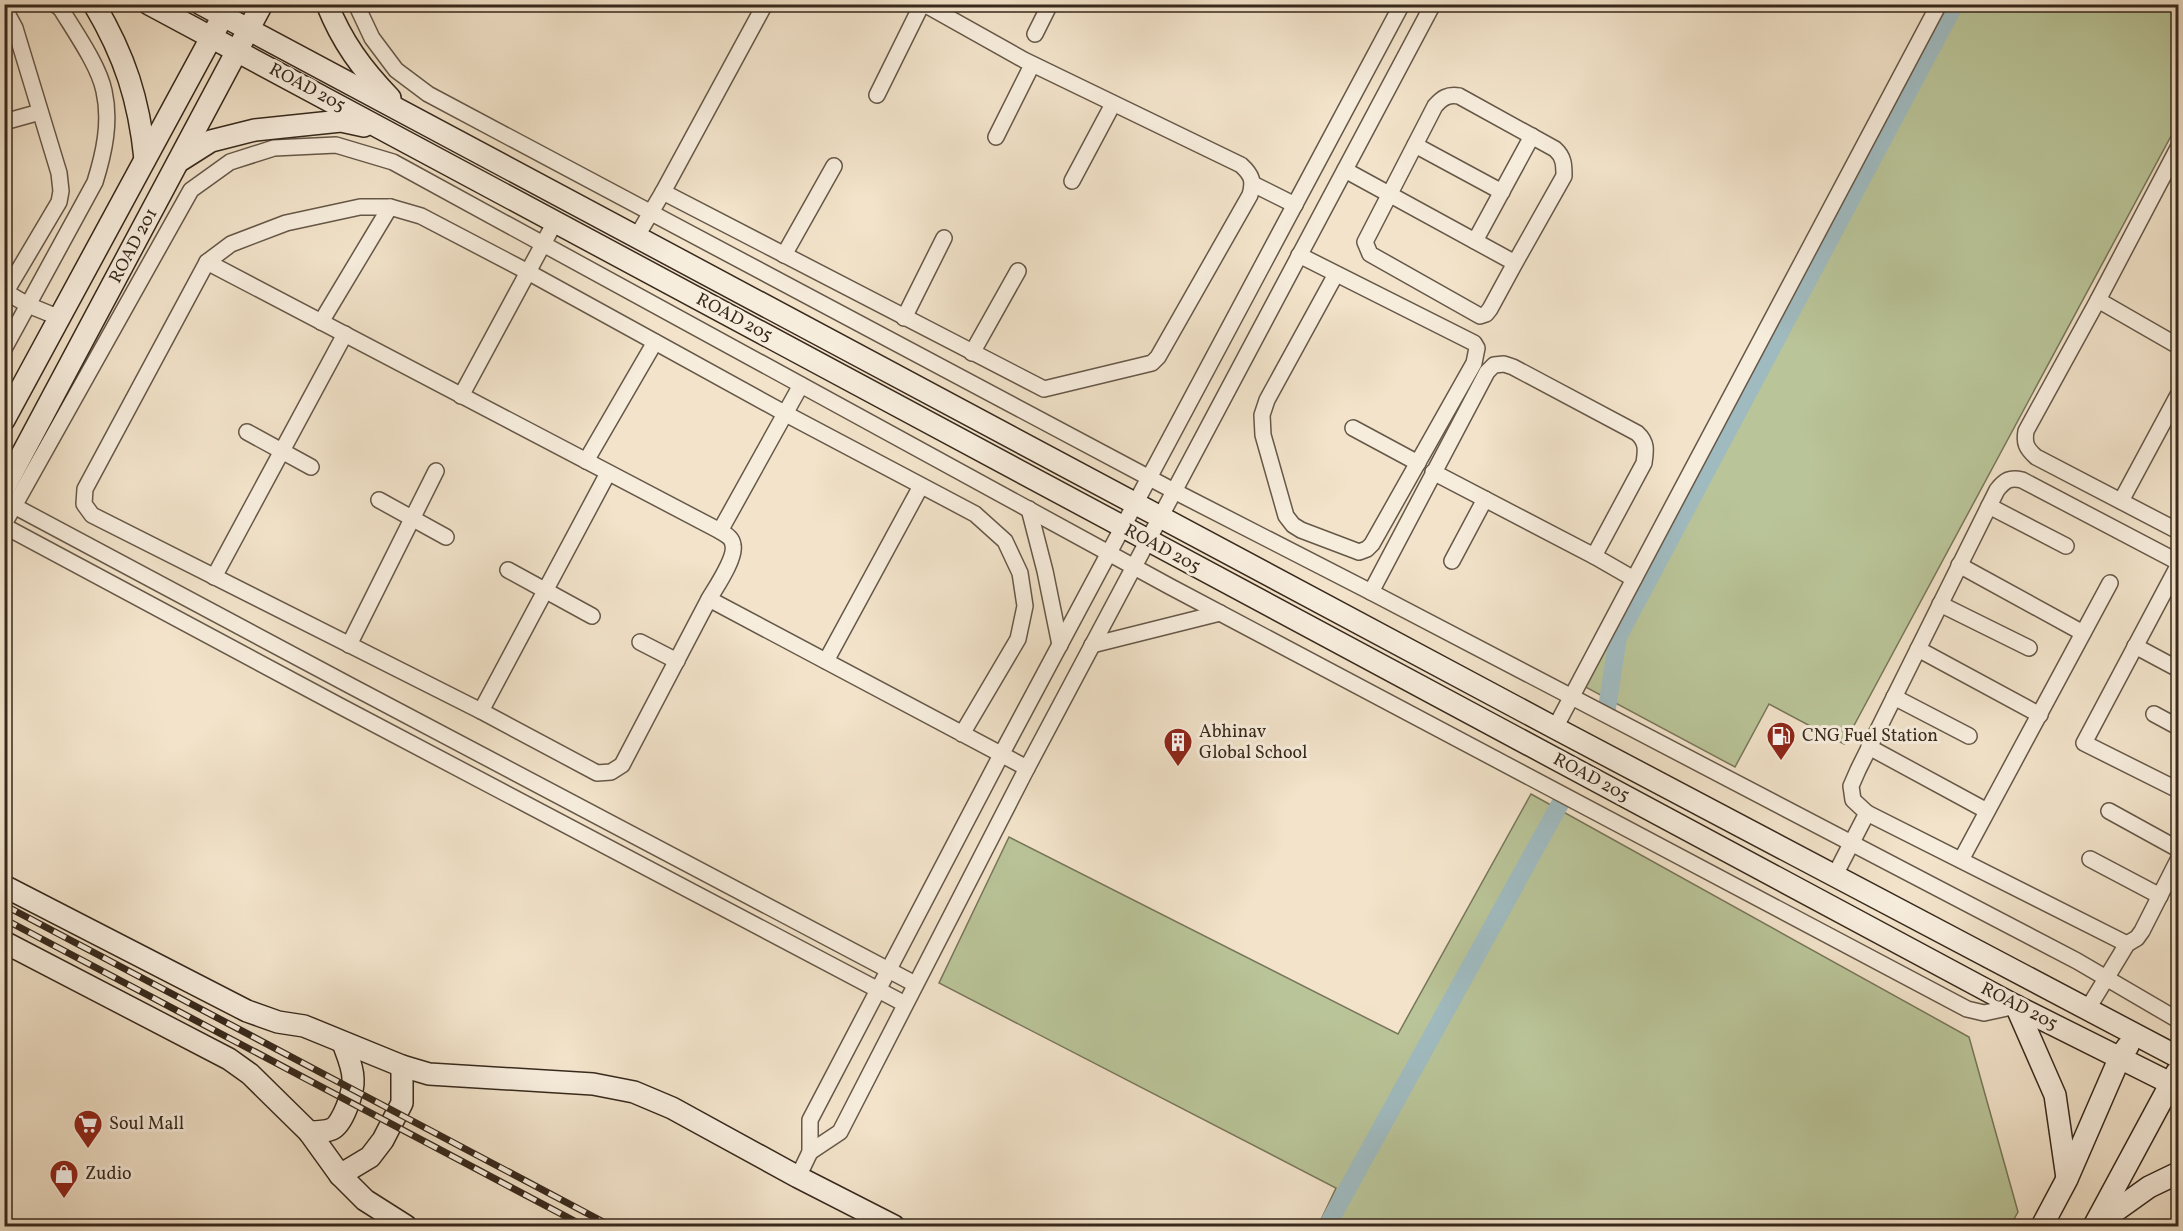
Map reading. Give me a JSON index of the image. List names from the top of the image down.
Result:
{
  "streets": {
    "main road": ["ROAD 205", "ROAD 201"]
  },
  "crossings": [
    ["ROAD 205", "ROAD 201"]
  ],
  "places": {
    "fuel station": ["CNG Fuel Station"],
    "building": ["Abhinav Global School"],
    "supermarket": ["Soul Mall"],
    "shop": ["Zudio"]
  }
}
